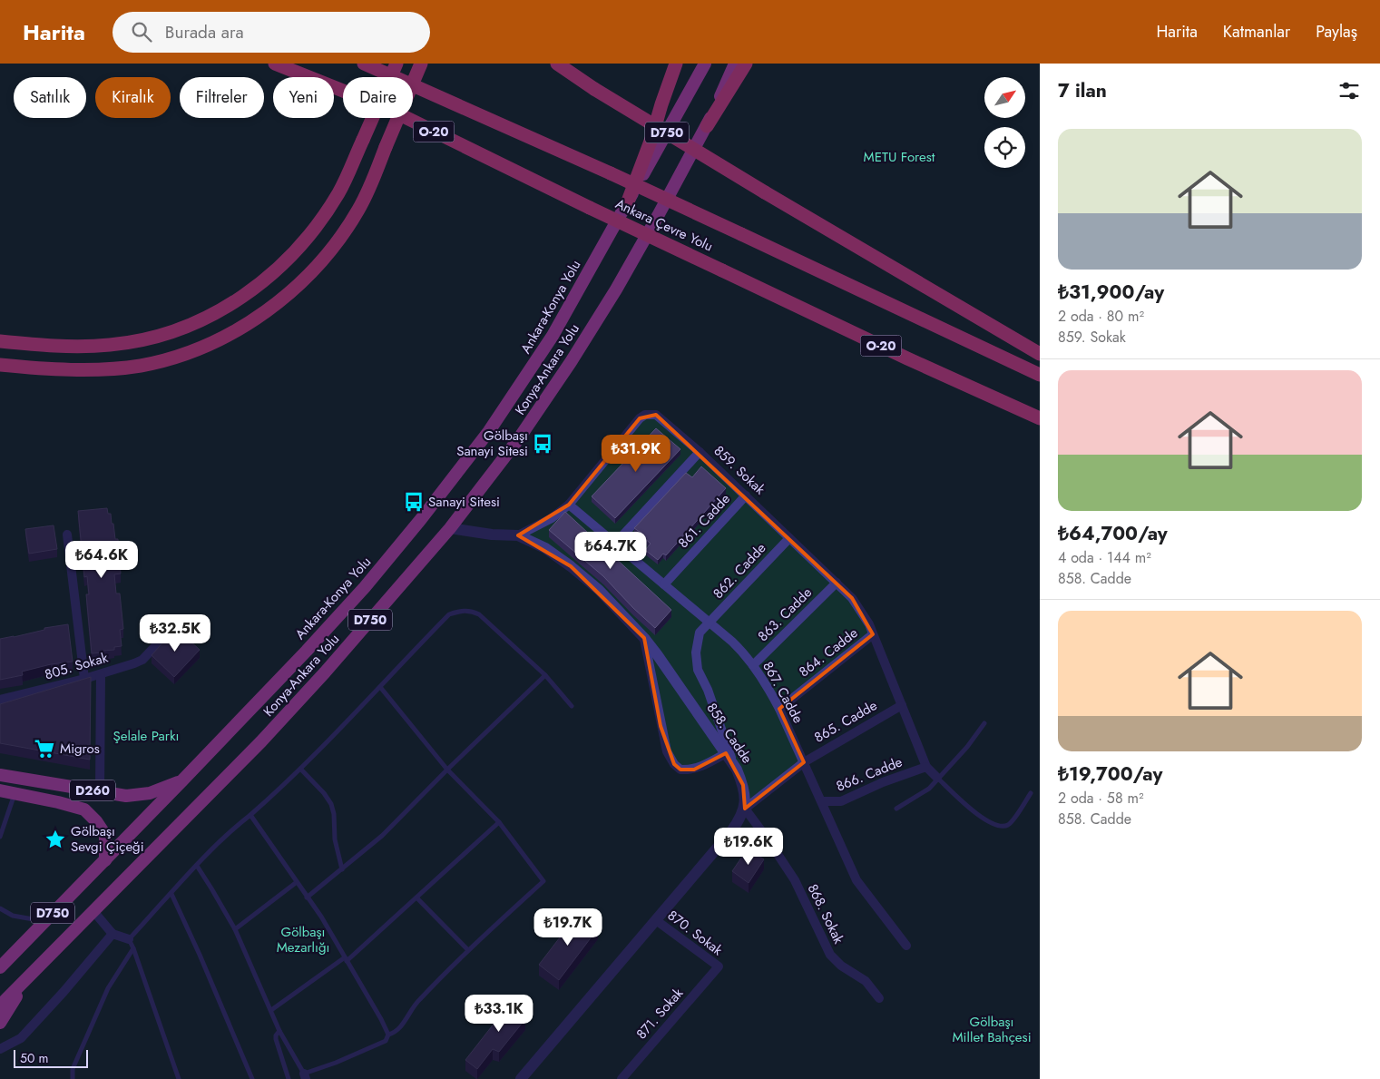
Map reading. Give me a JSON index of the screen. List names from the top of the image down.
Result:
{
  "streets": {
    "highway": [
      "O-20",
      "D750",
      "Ankara Çevre Yolu",
      "Ankara-Konya Yolu",
      "Konya-Ankara Yolu",
      "D260"
    ],
    "street": [
      "859. Sokak",
      "861. Cadde",
      "862. Cadde",
      "863. Cadde",
      "864. Cadde",
      "805. Sokak",
      "867. Cadde",
      "865. Cadde",
      "858. Cadde",
      "866. Cadde",
      "868. Sokak",
      "870. Sokak",
      "871. Sokak"
    ]
  },
  "crossings": [
    ["D750", "Ankara-Konya Yolu"],
    ["D750", "Konya-Ankara Yolu"],
    ["Ankara-Konya Yolu", "D260"],
    ["Konya-Ankara Yolu", "859. Sokak"],
    ["859. Sokak", "861. Cadde"],
    ["859. Sokak", "862. Cadde"],
    ["859. Sokak", "863. Cadde"],
    ["859. Sokak", "864. Cadde"],
    ["859. Sokak", "867. Cadde"],
    ["859. Sokak", "865. Cadde"],
    ["859. Sokak", "858. Cadde"],
    ["859. Sokak", "866. Cadde"],
    ["861. Cadde", "867. Cadde"],
    ["862. Cadde", "867. Cadde"],
    ["862. Cadde", "858. Cadde"],
    ["863. Cadde", "867. Cadde"],
    ["864. Cadde", "867. Cadde"],
    ["867. Cadde", "865. Cadde"],
    ["867. Cadde", "866. Cadde"],
    ["858. Cadde", "868. Sokak"],
    ["870. Sokak", "871. Sokak"]
  ],
  "parks": [
    "METU Forest",
    "Şelale Parkı",
    "Gölbaşı Mezarlığı",
    "Gölbaşı Millet Bahçesi"
  ],
  "places": {
    "bus stop": ["Gölbaşı Sanayi Sitesi", "Sanayi Sitesi"],
    "supermarket": ["Migros"],
    "place": ["Gölbaşı Sevgi Çiçeği"]
  },
  "scale_bar": "50 m",
  "north": "top right",
  "page": {
    "header": "Harita",
    "search": "Burada ara",
    "nav": ["Harita", "Katmanlar", "Paylaş"],
    "heading": "7 ilan",
    "chip": [
      "Satılık",
      "Kiralık",
      "Filtreler",
      "Yeni",
      "Daire"
    ],
    "list": [
      {
        "name": "₺31,900/ay",
        "note": "2 oda · 80 m² · 859. Sokak"
      },
      {
        "name": "₺64,700/ay",
        "note": "4 oda · 144 m² · 858. Cadde"
      },
      {
        "name": "₺19,700/ay",
        "note": "2 oda · 58 m² · 858. Cadde"
      }
    ],
    "price": [
      "₺31.9K",
      "₺64.7K",
      "₺64.6K",
      "₺32.5K",
      "₺19.6K",
      "₺19.7K",
      "₺33.1K"
    ],
    "scale": "50 m"
  }
}
